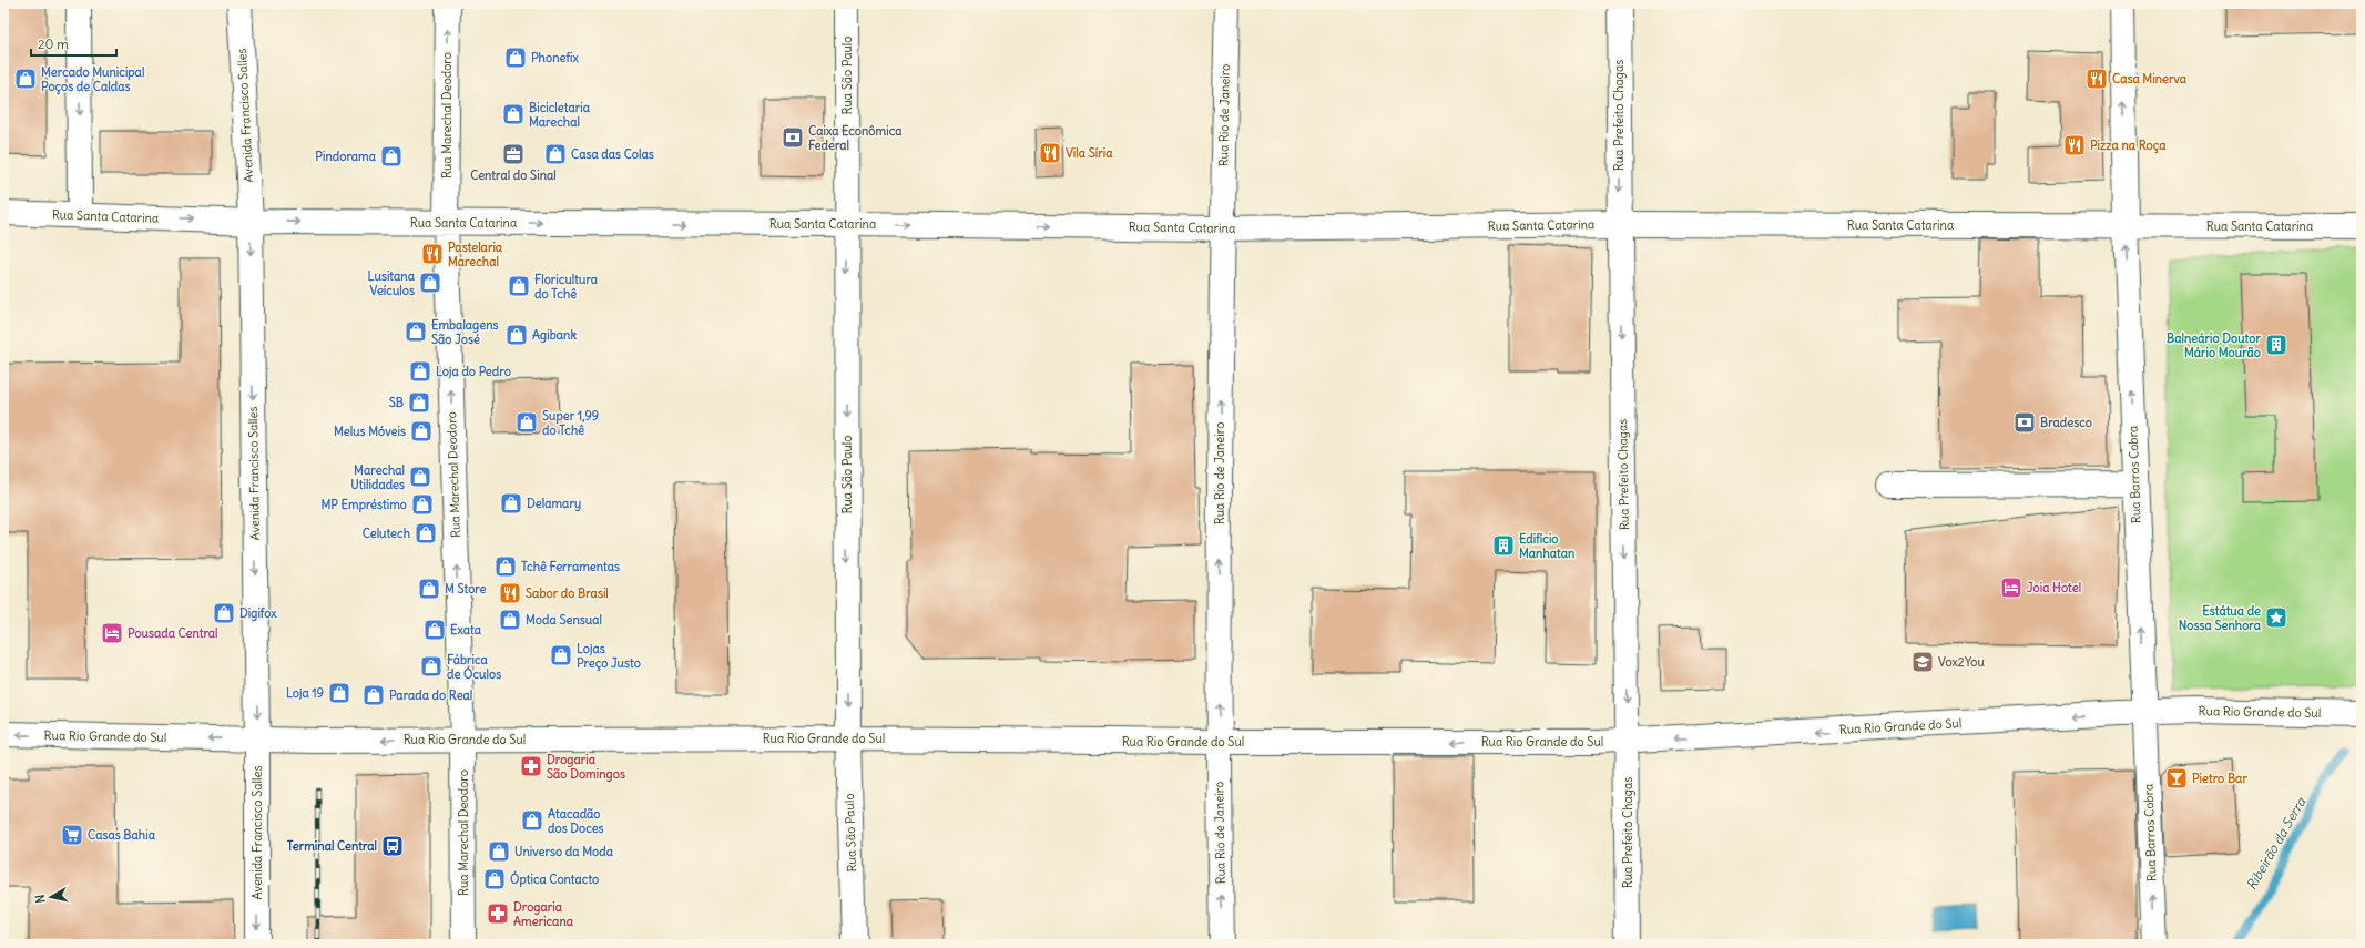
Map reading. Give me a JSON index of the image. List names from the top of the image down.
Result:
{
  "streets": {
    "street": [
      "Rua São Paulo",
      "Avenida Francisco Salles",
      "Rua Marechal Deodoro",
      "Rua Rio de Janeiro",
      "Rua Prefeito Chagas",
      "Rua Santa Catarina",
      "Rua Barros Cobra",
      "Rua Rio Grande do Sul"
    ]
  },
  "crossings": [
    ["Rua São Paulo", "Rua Santa Catarina"],
    ["Rua São Paulo", "Rua Rio Grande do Sul"],
    ["Avenida Francisco Salles", "Rua Santa Catarina"],
    ["Avenida Francisco Salles", "Rua Rio Grande do Sul"],
    ["Rua Marechal Deodoro", "Rua Santa Catarina"],
    ["Rua Marechal Deodoro", "Rua Rio Grande do Sul"],
    ["Rua Rio de Janeiro", "Rua Santa Catarina"],
    ["Rua Rio de Janeiro", "Rua Rio Grande do Sul"],
    ["Rua Prefeito Chagas", "Rua Santa Catarina"],
    ["Rua Prefeito Chagas", "Rua Rio Grande do Sul"],
    ["Rua Santa Catarina", "Rua Barros Cobra"],
    ["Rua Barros Cobra", "Rua Rio Grande do Sul"]
  ],
  "one_way": [
    "Rua São Paulo",
    "Avenida Francisco Salles",
    "Rua Marechal Deodoro",
    "Rua Rio de Janeiro",
    "Rua Prefeito Chagas",
    "Rua Santa Catarina",
    "Rua Barros Cobra",
    "Rua Rio Grande do Sul"
  ],
  "water": ["Ribeirão da Serra"],
  "places": {
    "shop": [
      "Phonefix",
      "Mercado Municipal Poços de Caldas",
      "Bicicletaria Marechal",
      "Casa das Colas",
      "Pindorama",
      "Lusitana Veículos",
      "Floricultura do Tchê",
      "Embalagens São José",
      "Agibank",
      "Loja do Pedro",
      "SB",
      "Super 1,99 do Tchê",
      "Melus Móveis",
      "Marechal Utilidades",
      "Delamary",
      "MP Empréstimo",
      "Celutech",
      "Tchê Ferramentas",
      "M Store",
      "Digifox",
      "Moda Sensual",
      "Exata",
      "Lojas Preço Justo",
      "Fábrica de Óculos",
      "Loja 19",
      "Parada do Real",
      "Atacadão dos Doces",
      "Universo da Moda",
      "Óptica Contacto"
    ],
    "restaurant": [
      "Casa Minerva",
      "Pizza na Roça",
      "Vila Síria",
      "Pastelaria Marechal",
      "Sabor do Brasil"
    ],
    "bank": ["Caixa Econômica Federal", "Bradesco"],
    "office": ["Central do Sinal"],
    "building": ["Balneário Doutor Mário Mourão", "Edifício Manhatan"],
    "hotel": ["Joia Hotel", "Pousada Central"],
    "place": ["Estátua de Nossa Senhora"],
    "school or university": ["Vox2You"],
    "pharmacy": ["Drogaria São Domingos", "Drogaria Americana"],
    "bar": ["Pietro Bar"],
    "supermarket": ["Casas Bahia"],
    "bus stop": ["Terminal Central"]
  },
  "scale_bar": "20 m",
  "north": "left"
}
